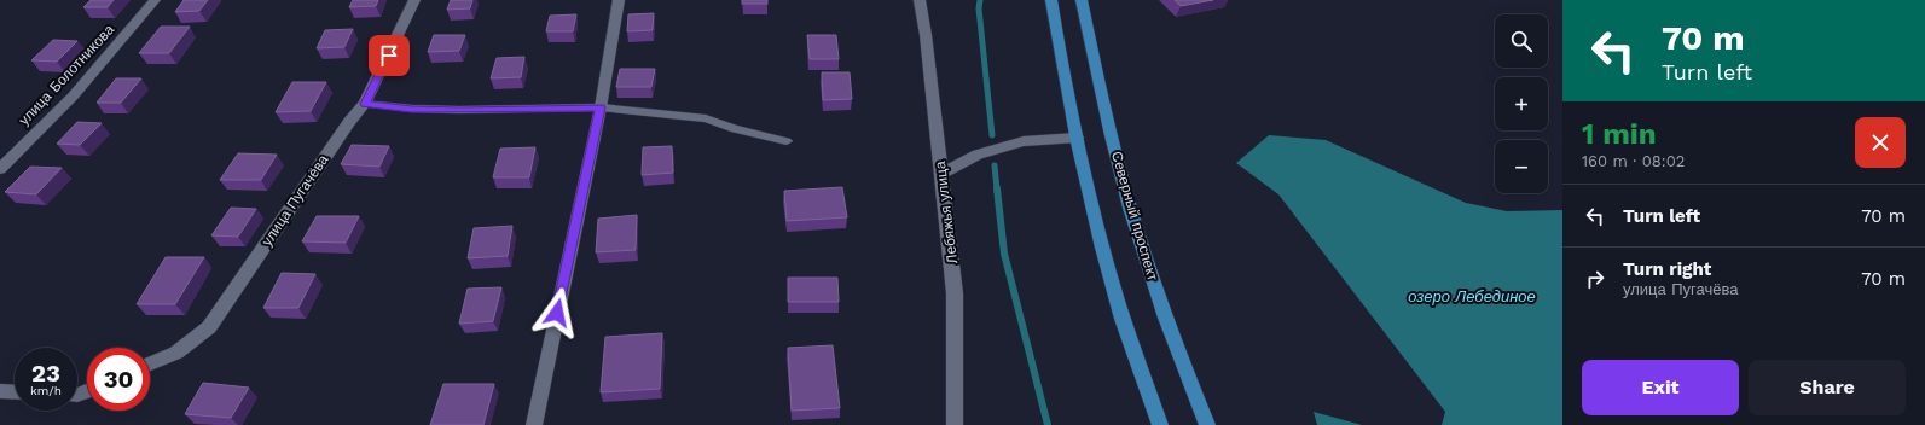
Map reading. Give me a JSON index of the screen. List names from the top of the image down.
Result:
{
  "streets": {
    "main road": ["Северный проспект"],
    "street": ["улица Болотникова", "улица Пугачёва", "Лебяжья улица"]
  },
  "water": ["озеро Лебединое"],
  "page": {
    "turn": ["70 m", "Turn left"],
    "map_buttons": ["+", "−"],
    "heading": ["1 min", "160 m · 08:02"],
    "list": [
      {
        "name": "Turn left",
        "value": "70 m"
      },
      {
        "name": "Turn right",
        "note": "улица Пугачёва",
        "value": "70 m"
      }
    ],
    "speed": "23 km/h",
    "limit": "30",
    "buttons": ["Exit", "Share"]
  }
}
